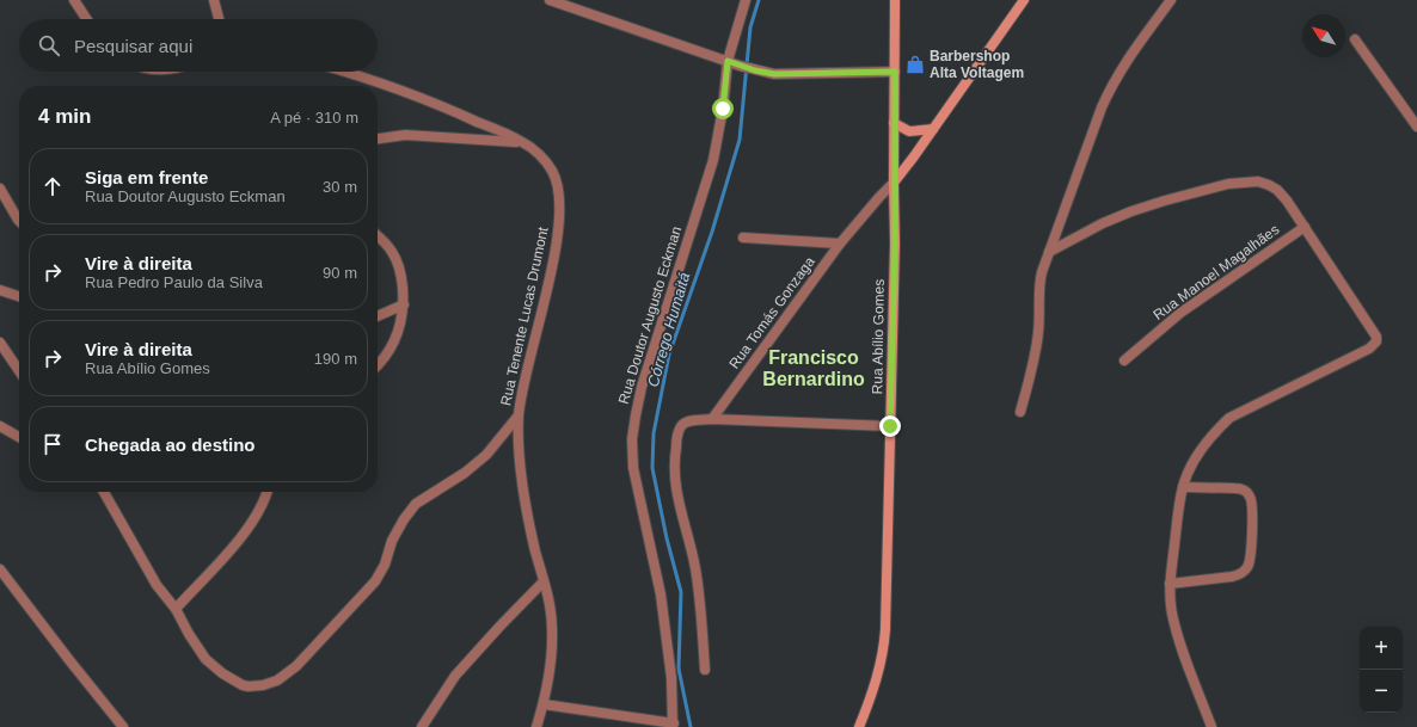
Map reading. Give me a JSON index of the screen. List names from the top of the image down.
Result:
{
  "streets": {
    "street": [
      "Rua Manoel Magalhães",
      "Rua Tomás Gonzaga",
      "Rua Doutor Augusto Eckman",
      "Rua Tenente Lucas Drumont",
      "Rua Abílio Gomes"
    ]
  },
  "crossings": [
    ["Rua Tomás Gonzaga", "Rua Abílio Gomes"]
  ],
  "districts": ["Francisco Bernardino"],
  "water": ["Córrego Humaitá"],
  "places": {
    "shop": ["Barbershop Alta Voltagem"]
  },
  "north": "top left",
  "page": {
    "search": "Pesquisar aqui",
    "heading": ["4 min", "A pé · 310 m"],
    "list": [
      ["Siga em frente", "Rua Doutor Augusto Eckman", "30 m"],
      ["Vire à direita", "Rua Pedro Paulo da Silva", "90 m"],
      ["Vire à direita", "Rua Abílio Gomes", "190 m"],
      "Chegada ao destino"
    ],
    "map_buttons": ["+", "−"]
  }
}
